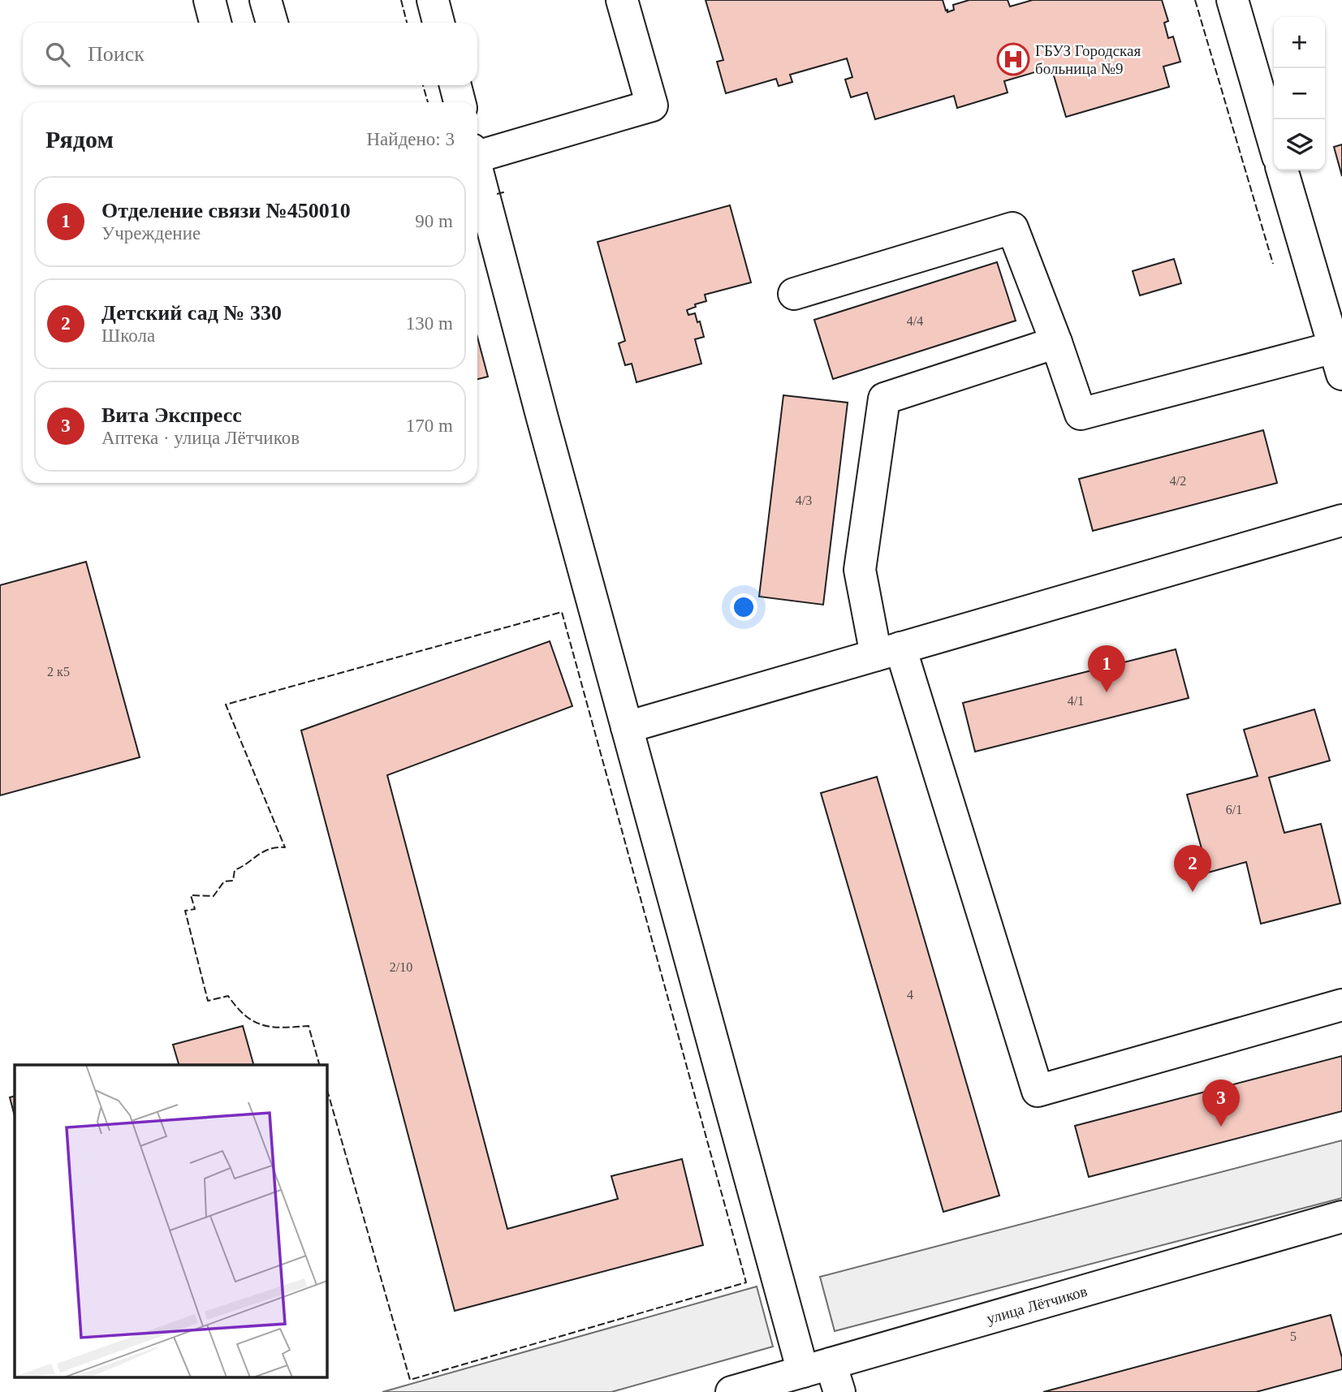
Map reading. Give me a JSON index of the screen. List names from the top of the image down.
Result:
{
  "streets": {
    "street": ["улица Лётчиков"]
  },
  "places": {
    "hospital": ["ГБУЗ Городская больница №9"]
  },
  "house_numbers": [
    "4/4",
    "4/2",
    "4/3",
    "2 к5",
    "4/1",
    "6/1",
    "2/10",
    "4",
    "5"
  ],
  "page": {
    "map_buttons": ["+", "−"],
    "search": "Поиск",
    "heading": ["Рядом", "Найдено: 3"],
    "list": [
      {
        "mark": "1",
        "name": "Отделение связи №450010",
        "note": "Учреждение",
        "value": "90 m"
      },
      {
        "mark": "2",
        "name": "Детский сад № 330",
        "note": "Школа",
        "value": "130 m"
      },
      {
        "mark": "3",
        "name": "Вита Экспресс",
        "note": "Аптека · улица Лётчиков",
        "value": "170 m"
      }
    ],
    "pins": ["1", "2", "3"]
  }
}
